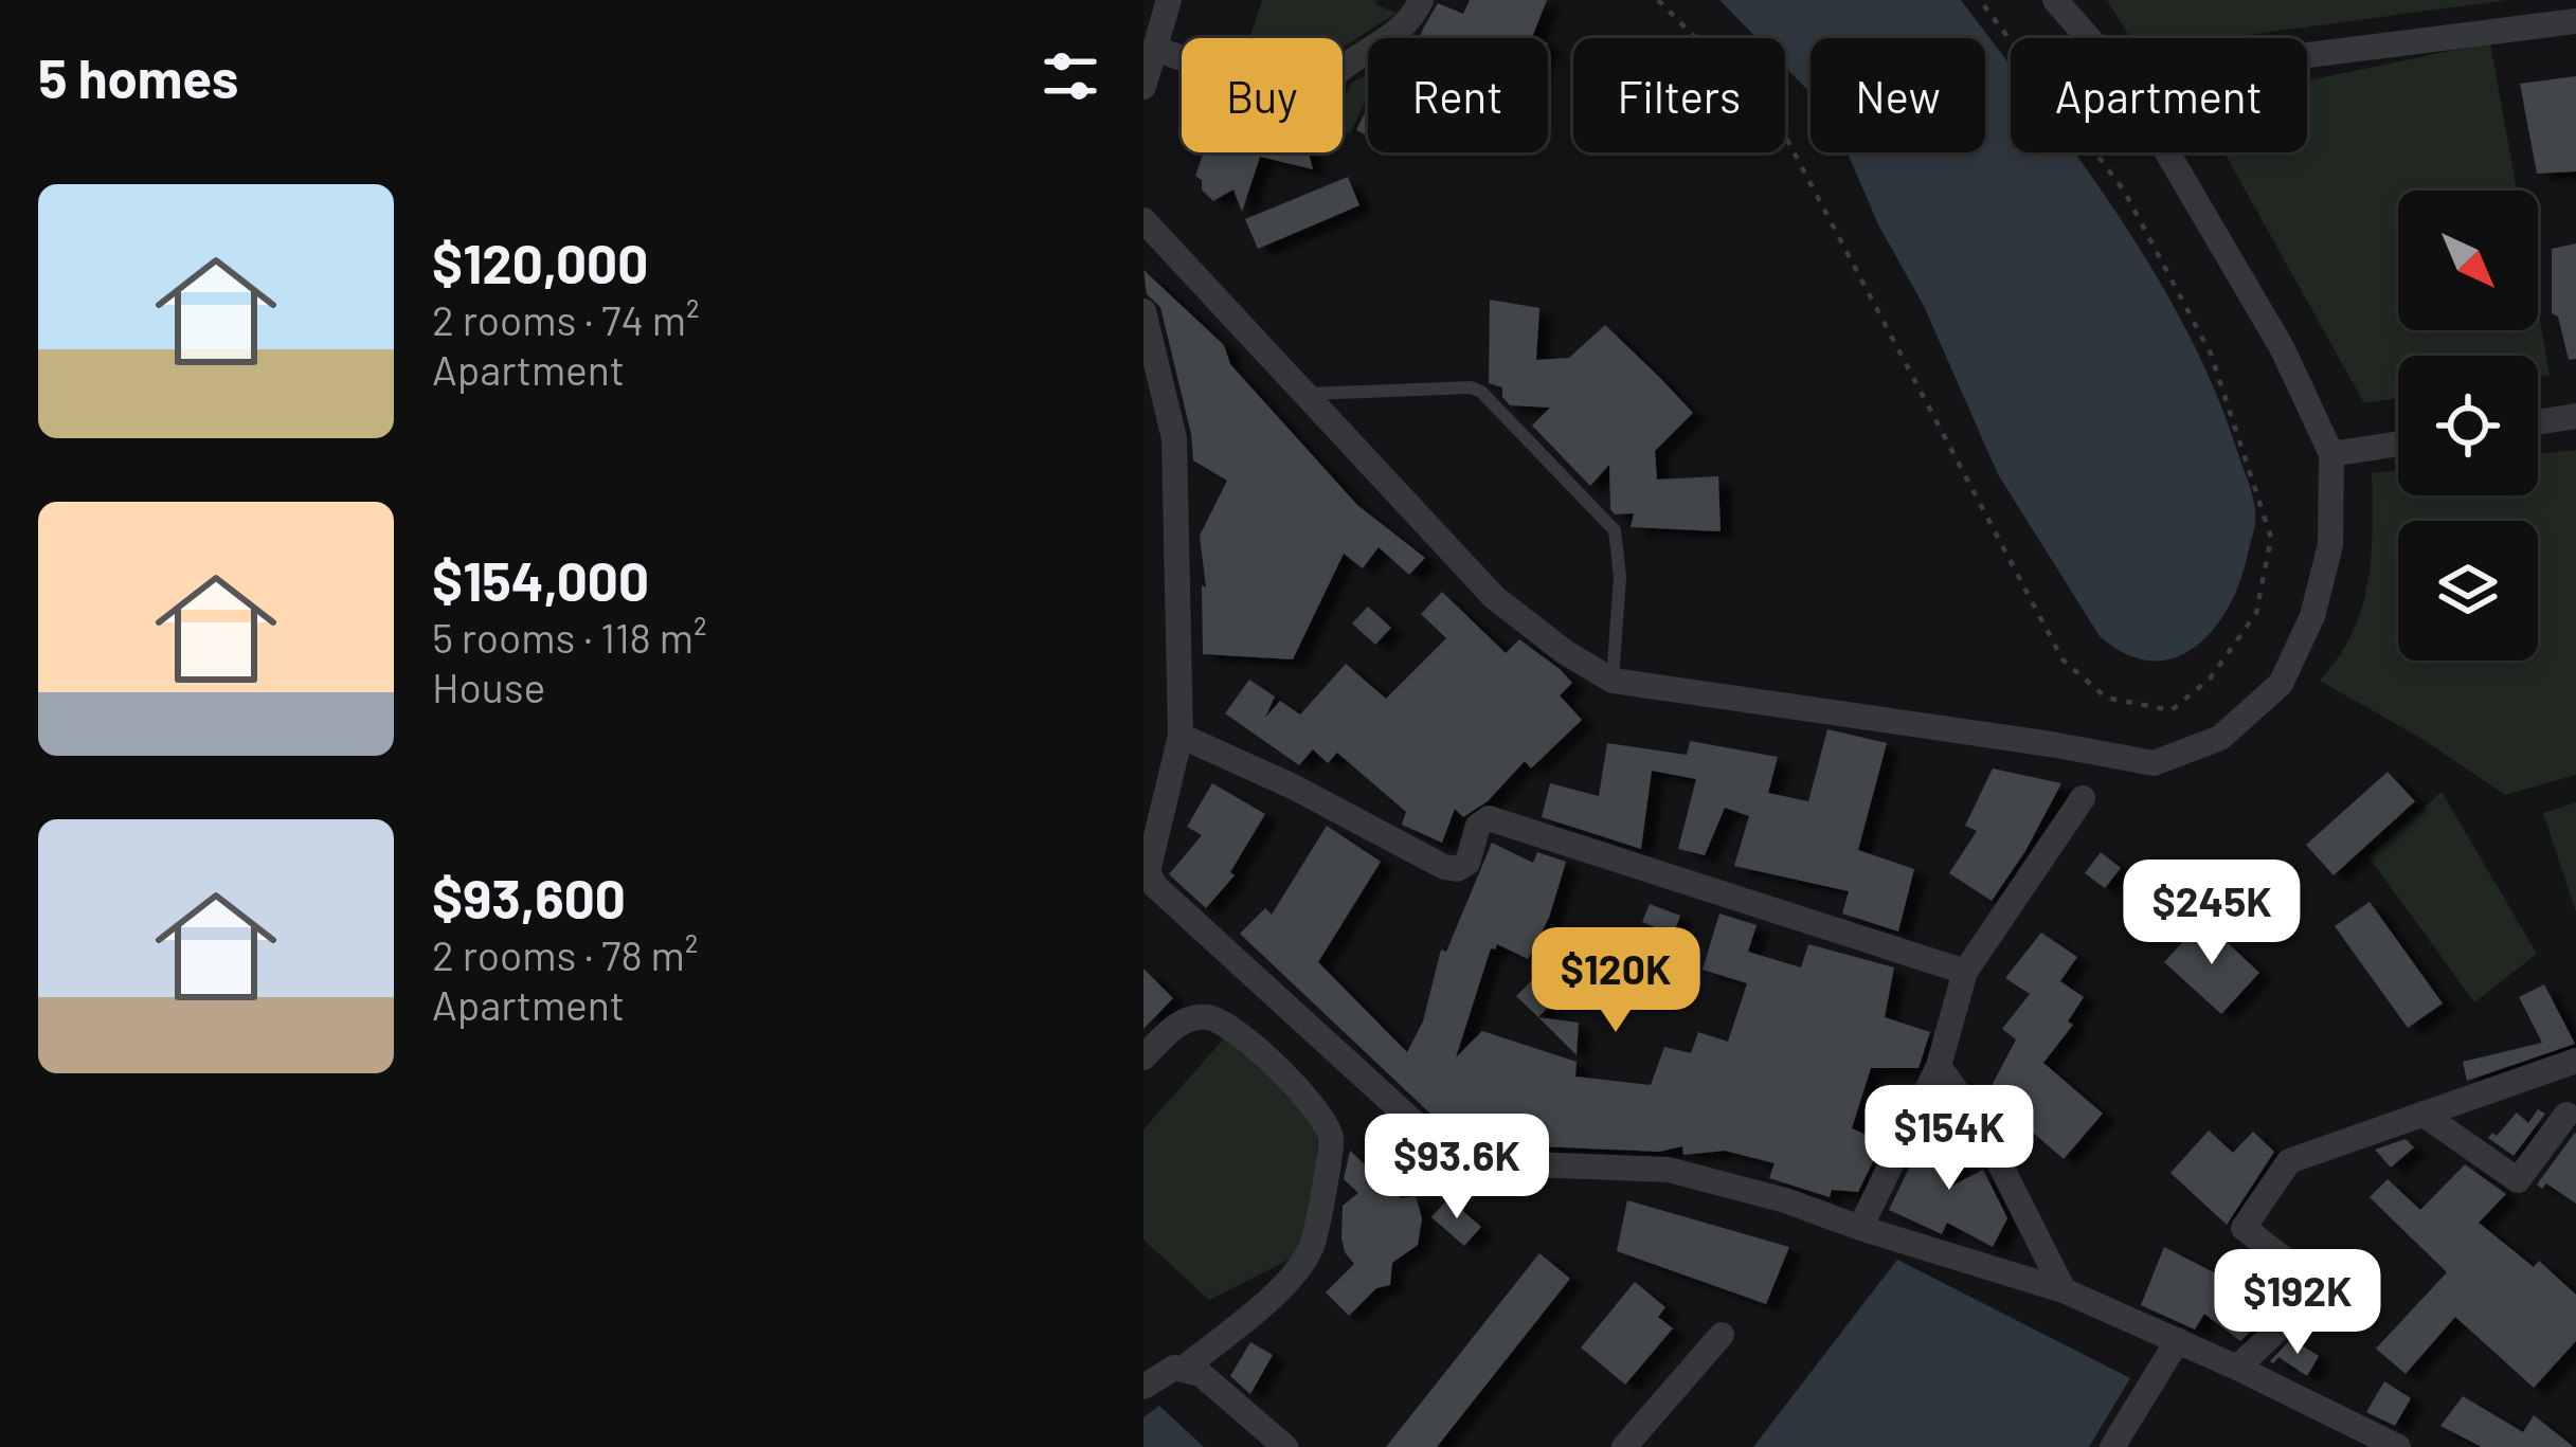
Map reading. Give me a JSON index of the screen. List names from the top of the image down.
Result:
{
  "north": "bottom right",
  "page": {
    "heading": "5 homes",
    "chip": [
      "Buy",
      "Rent",
      "Filters",
      "New",
      "Apartment"
    ],
    "list": [
      {
        "name": "$120,000",
        "note": "2 rooms · 74 m² · Apartment"
      },
      {
        "name": "$154,000",
        "note": "5 rooms · 118 m² · House"
      },
      {
        "name": "$93,600",
        "note": "2 rooms · 78 m² · Apartment"
      }
    ],
    "price": [
      "$245K",
      "$120K",
      "$154K",
      "$93.6K",
      "$192K"
    ]
  }
}
